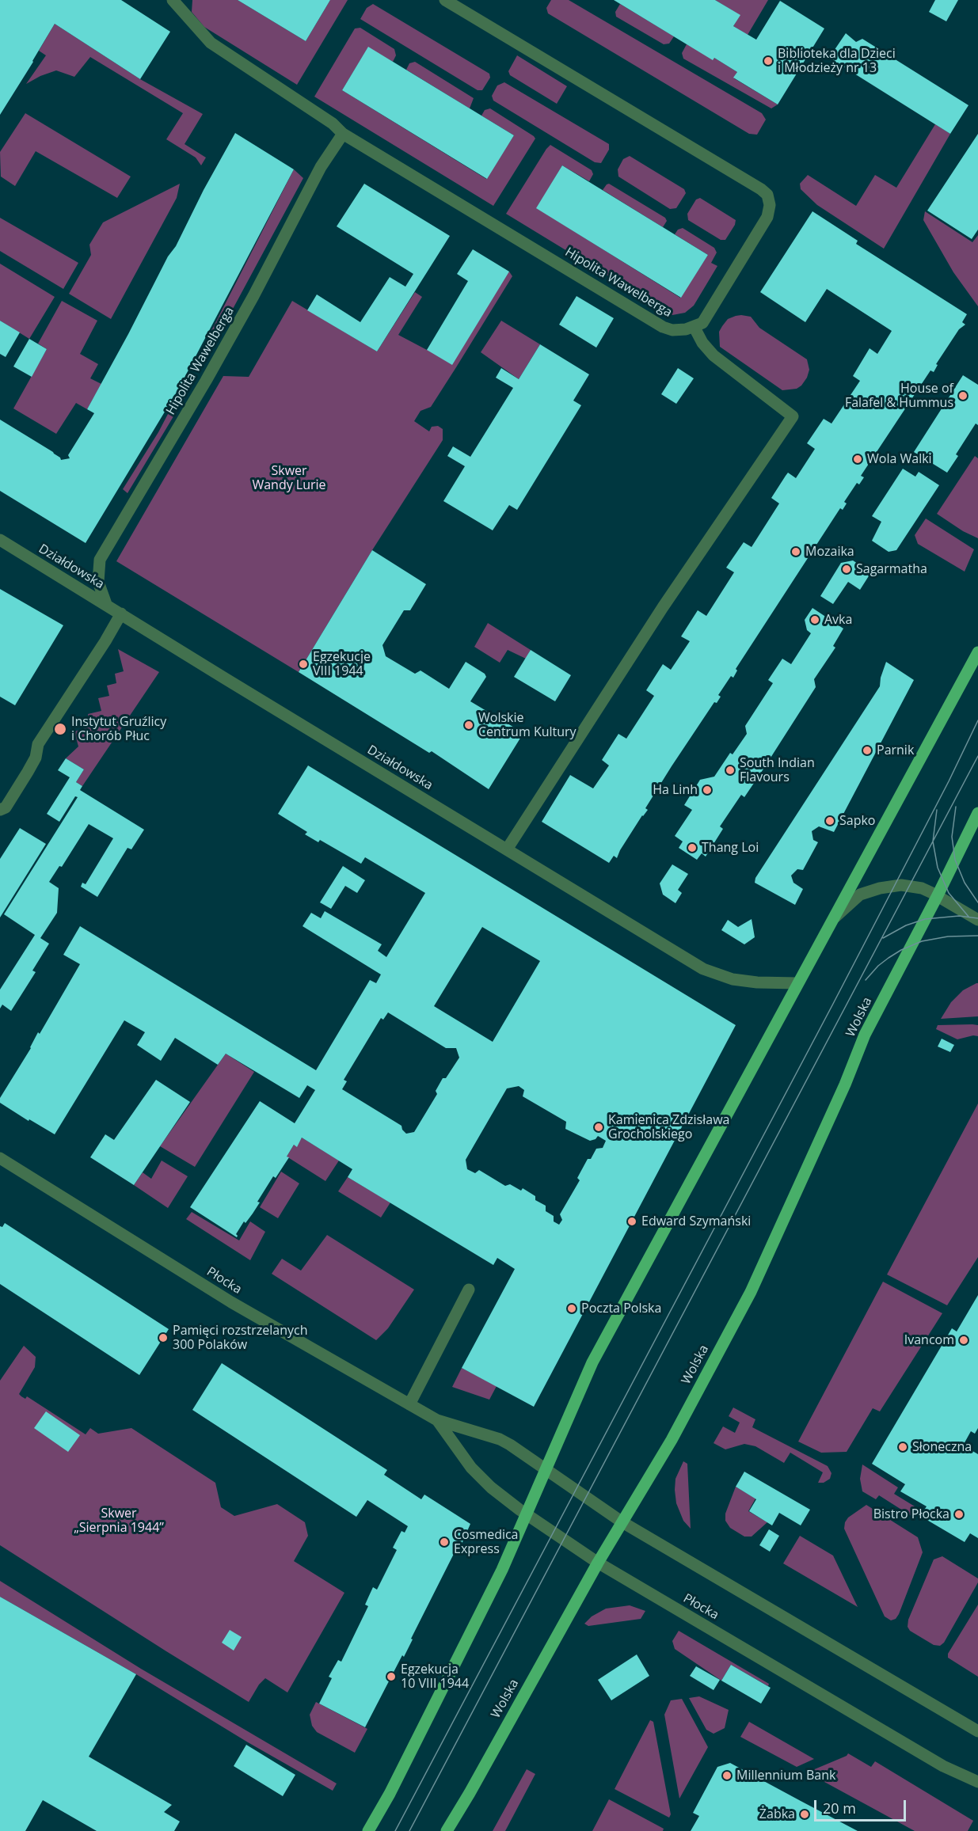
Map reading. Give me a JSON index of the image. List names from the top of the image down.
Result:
{
  "streets": {
    "main road": ["Wolska"],
    "street": ["Hipolita Wawelberga", "Działdowska", "Płocka"]
  },
  "crossings": [
    ["Hipolita Wawelberga", "Działdowska"],
    ["Wolska", "Płocka"]
  ],
  "parks": ["Skwer Wandy Lurie", "Skwer „Sierpnia 1944”"],
  "places": [
    "Biblioteka dla Dzieci i Młodzieży nr 13",
    "House of Falafel & Hummus",
    "Wola Walki",
    "Mozaika",
    "Sagarmatha",
    "Avka",
    "Egzekucje VIII 1944",
    "Wolskie Centrum Kultury",
    "Instytut Gruźlicy i Chorób Płuc",
    "Parnik",
    "South Indian Flavours",
    "Ha Linh",
    "Sapko",
    "Thang Loi",
    "Kamienica Zdzisława Grocholskiego",
    "Edward Szymański",
    "Poczta Polska",
    "Pamięci rozstrzelanych 300 Polaków",
    "Ivancom",
    "Słoneczna",
    "Bistro Płocka",
    "Cosmedica Express",
    "Egzekucja 10 VIII 1944",
    "Millennium Bank",
    "Żabka"
  ],
  "scale_bar": "20 m"
}
